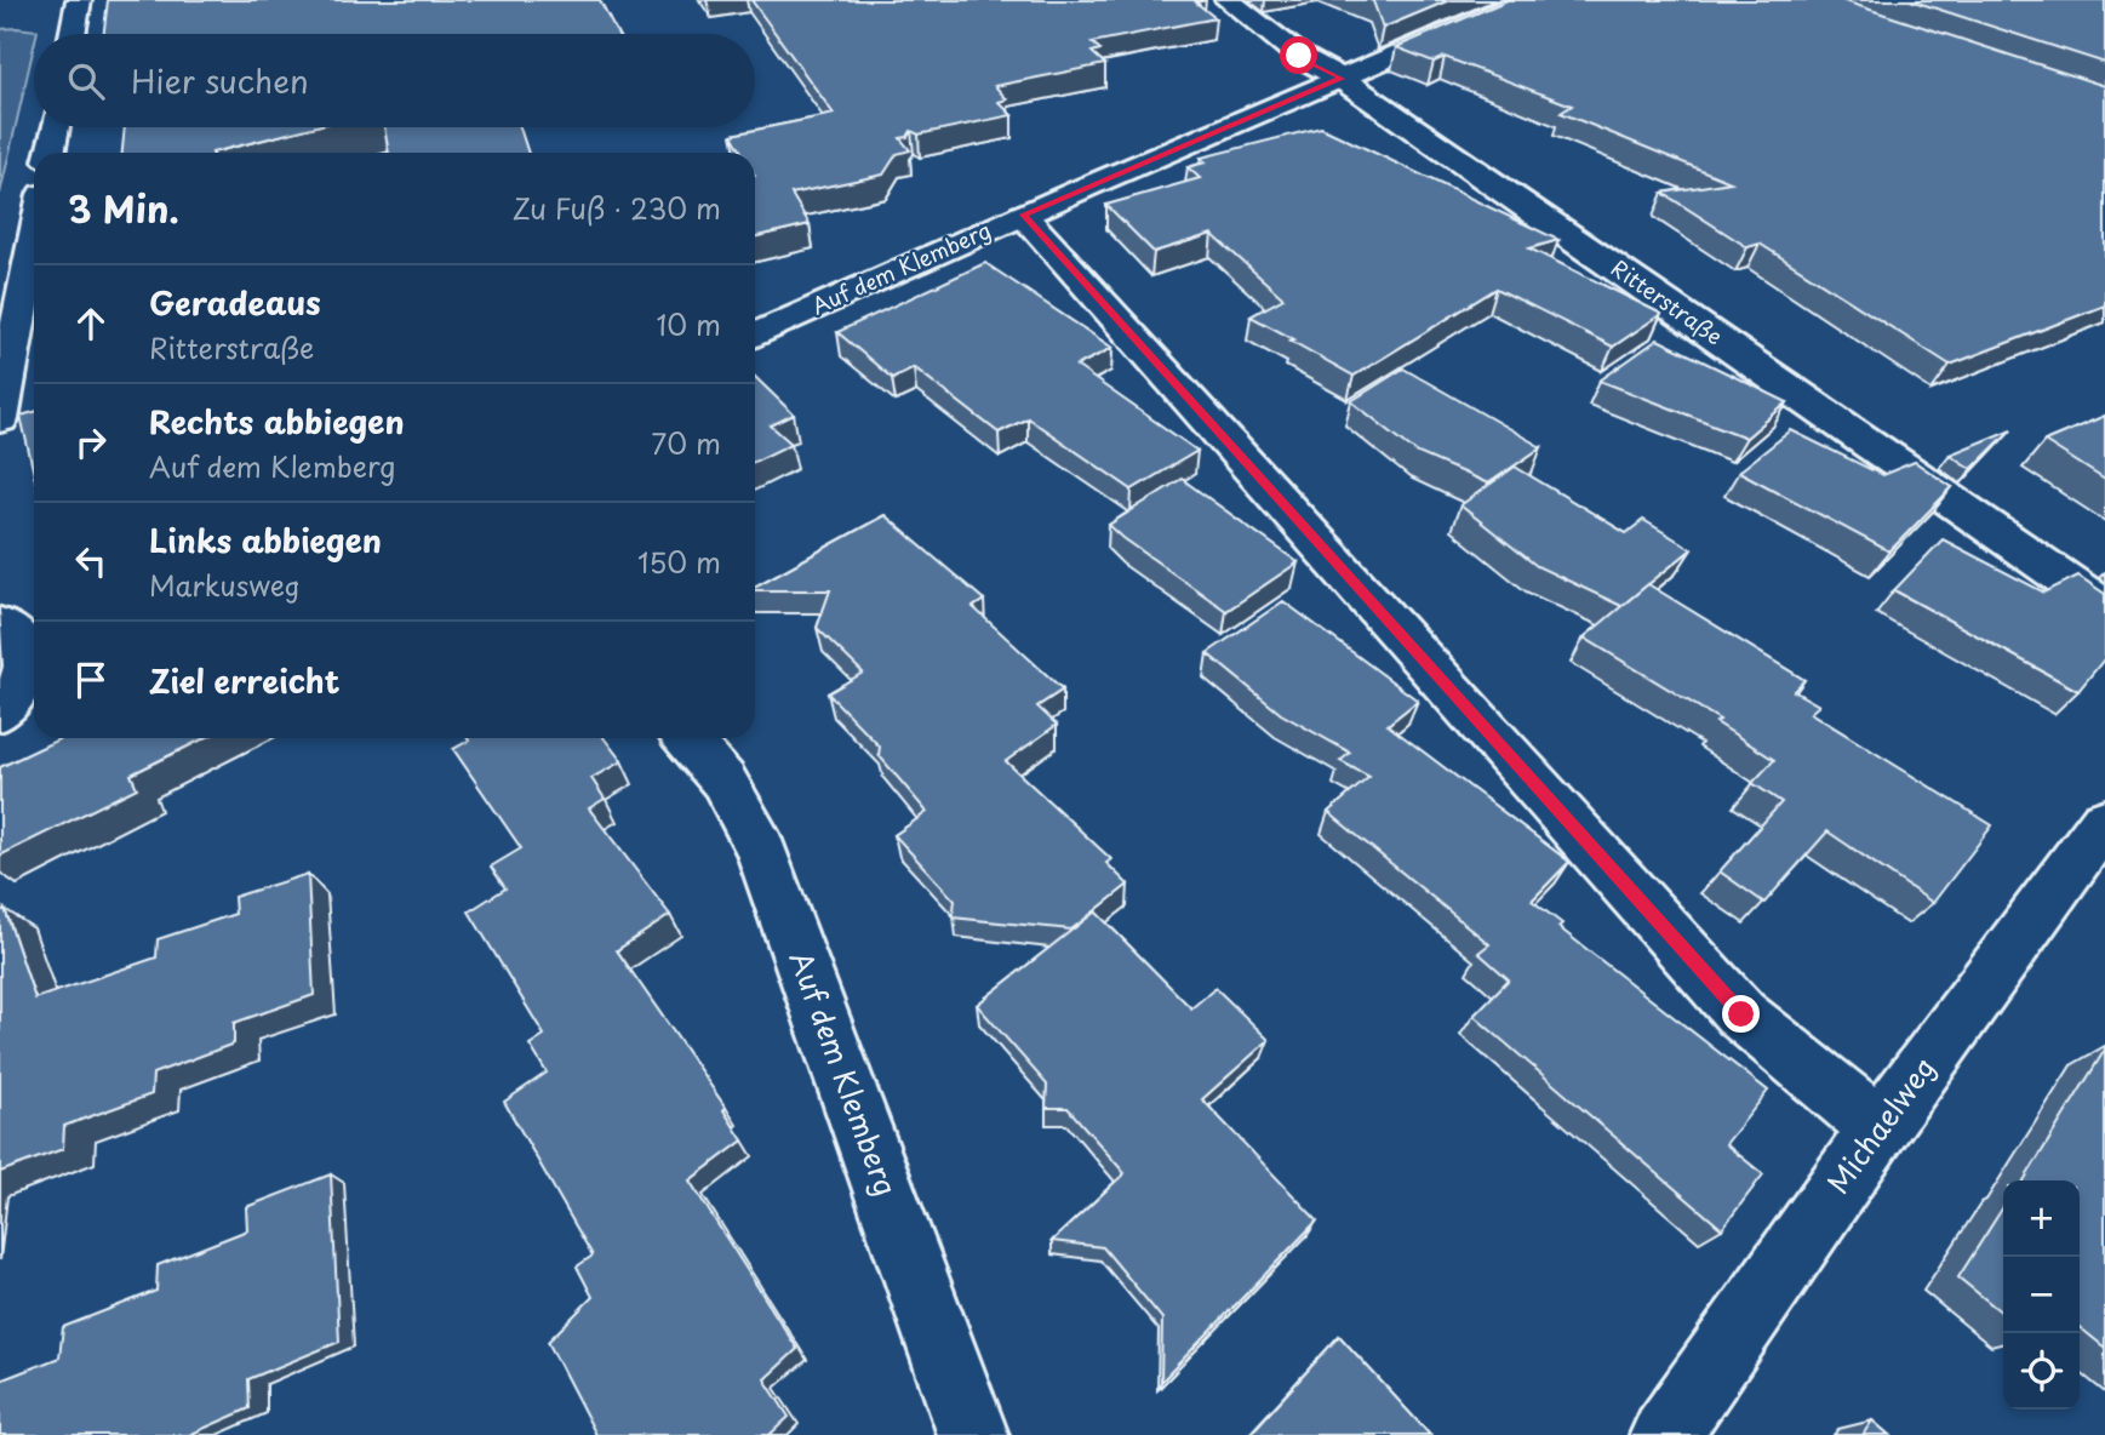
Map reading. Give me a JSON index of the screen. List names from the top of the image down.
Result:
{
  "streets": {
    "street": ["Auf dem Klemberg", "Ritterstraße", "Michaelweg"]
  },
  "crossings": [
    ["Auf dem Klemberg", "Ritterstraße"]
  ],
  "page": {
    "search": "Hier suchen",
    "heading": ["3 Min.", "Zu Fuß · 230 m"],
    "list": [
      ["Geradeaus", "Ritterstraße", "10 m"],
      ["Rechts abbiegen", "Auf dem Klemberg", "70 m"],
      ["Links abbiegen", "Markusweg", "150 m"],
      "Ziel erreicht"
    ],
    "map_buttons": ["+", "−"]
  }
}
